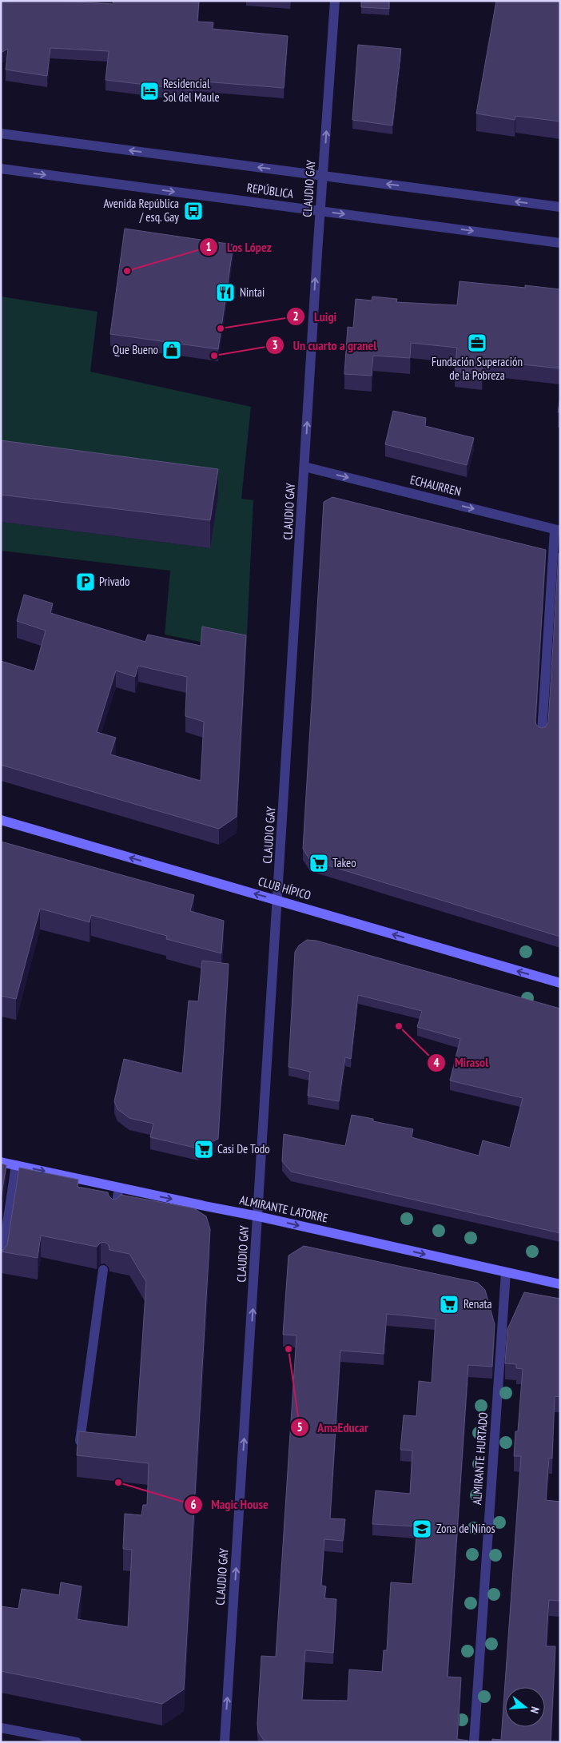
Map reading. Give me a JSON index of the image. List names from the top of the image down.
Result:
{
  "streets": {
    "main road": ["CLUB HÍPICO", "ALMIRANTE LATORRE"],
    "street": [
      "CLAUDIO GAY",
      "REPÚBLICA",
      "ECHAURREN",
      "ALMIRANTE HURTADO"
    ]
  },
  "crossings": [
    ["CLAUDIO GAY", "REPÚBLICA"],
    ["CLAUDIO GAY", "ECHAURREN"],
    ["CLAUDIO GAY", "CLUB HÍPICO"],
    ["CLAUDIO GAY", "ALMIRANTE LATORRE"],
    ["ALMIRANTE LATORRE", "ALMIRANTE HURTADO"]
  ],
  "one_way": [
    "CLAUDIO GAY",
    "ECHAURREN",
    "CLUB HÍPICO",
    "ALMIRANTE LATORRE"
  ],
  "places": {
    "hotel": ["Residencial Sol del Maule"],
    "bus stop": ["Avenida República / esq. Gay"],
    "other": [
      "Los López",
      "Luigi",
      "Un cuarto a granel",
      "Mirasol",
      "AmaEducar",
      "Magic House"
    ],
    "restaurant": ["Nintai"],
    "office": ["Fundación Superación de la Pobreza"],
    "shop": ["Que Bueno"],
    "parking": ["Privado"],
    "supermarket": ["Takeo", "Casi De Todo", "Renata"],
    "school or university": ["Zona de Niños"]
  },
  "north": "right"
}
